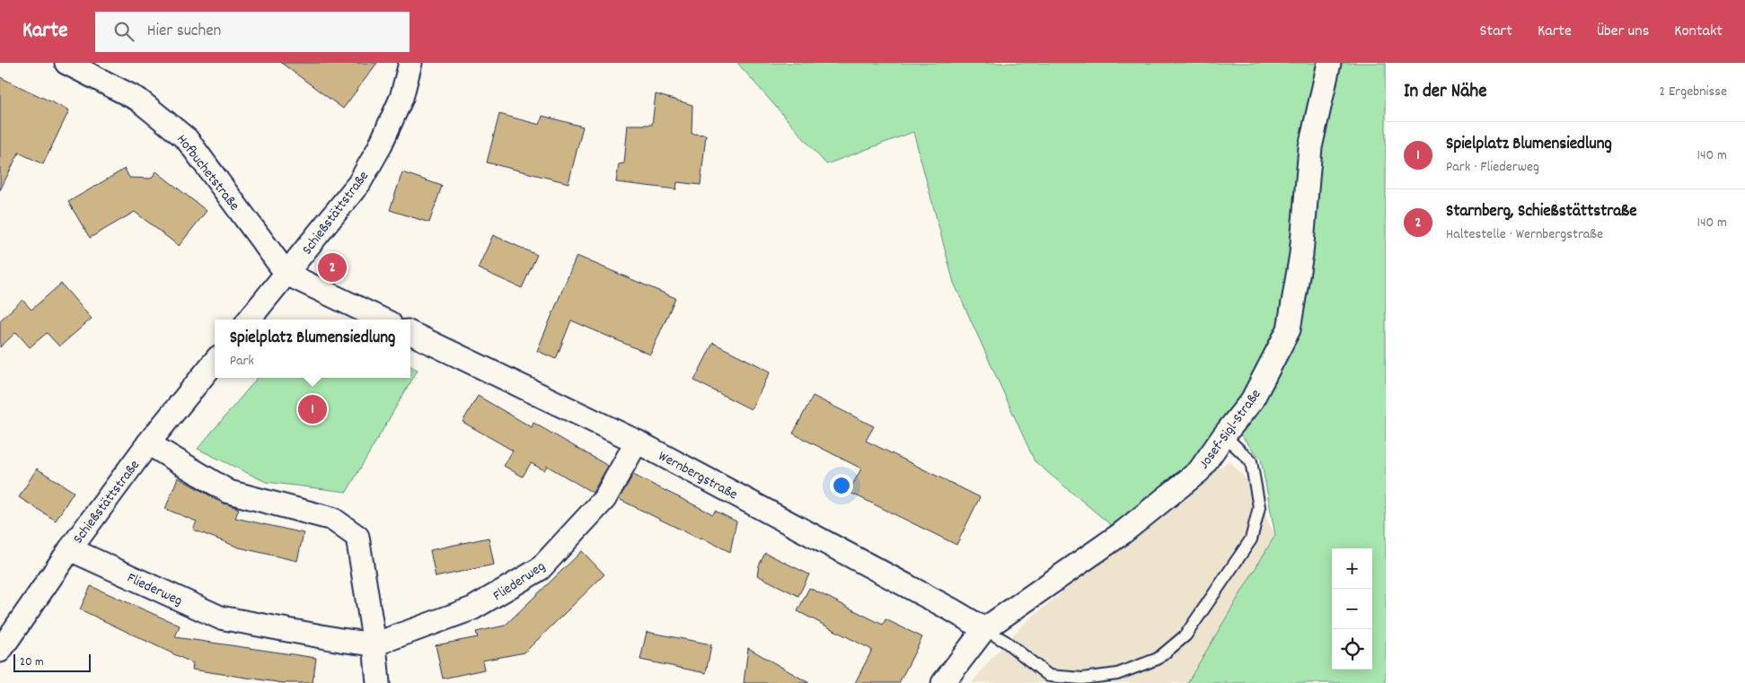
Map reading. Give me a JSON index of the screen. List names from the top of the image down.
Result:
{
  "streets": {
    "street": [
      "Hofbuchetstraße",
      "Schießstättstraße",
      "Josef-Sigl-Straße",
      "Wernbergstraße",
      "Fliederweg"
    ]
  },
  "crossings": [
    ["Hofbuchetstraße", "Schießstättstraße"],
    ["Schießstättstraße", "Fliederweg"],
    ["Josef-Sigl-Straße", "Wernbergstraße"],
    ["Wernbergstraße", "Fliederweg"]
  ],
  "scale_bar": "20 m",
  "page": {
    "header": "Karte",
    "search": "Hier suchen",
    "nav": [
      "Start",
      "Karte",
      "Über uns",
      "Kontakt"
    ],
    "heading": ["In der Nähe", "2 Ergebnisse"],
    "list": [
      {
        "mark": "1",
        "name": "Spielplatz Blumensiedlung",
        "note": "Park · Fliederweg",
        "value": "140 m"
      },
      {
        "mark": "2",
        "name": "Starnberg, Schießstättstraße",
        "note": "Haltestelle · Wernbergstraße",
        "value": "140 m"
      }
    ],
    "pins": ["2", "1"],
    "popup": ["Spielplatz Blumensiedlung", "Park"],
    "map_buttons": ["+", "−"],
    "scale": "20 m"
  }
}
